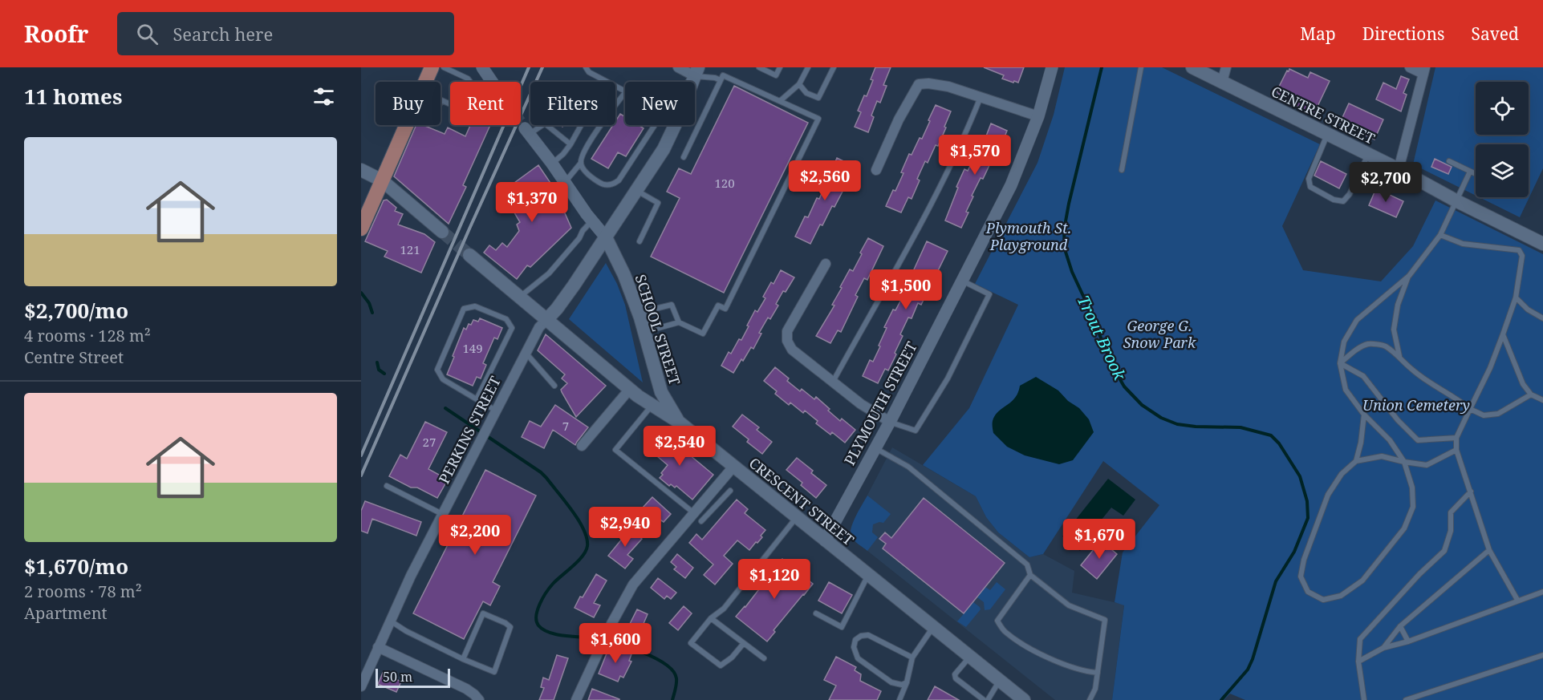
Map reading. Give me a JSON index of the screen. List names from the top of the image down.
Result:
{
  "streets": {
    "main road": ["CENTRE STREET", "SCHOOL STREET", "CRESCENT STREET"],
    "street": ["PLYMOUTH STREET", "PERKINS STREET"]
  },
  "crossings": [
    ["SCHOOL STREET", "CRESCENT STREET"],
    ["PLYMOUTH STREET", "CRESCENT STREET"],
    ["PERKINS STREET", "CRESCENT STREET"]
  ],
  "water": ["Trout Brook"],
  "parks": ["Plymouth St. Playground", "George G. Snow Park", "Union Cemetery"],
  "house_numbers": [
    "120",
    "121",
    "149",
    "7",
    "27"
  ],
  "scale_bar": "50 m",
  "page": {
    "header": "Roofr",
    "search": "Search here",
    "nav": ["Map", "Directions", "Saved"],
    "heading": "11 homes",
    "chip": [
      "Buy",
      "Rent",
      "Filters",
      "New"
    ],
    "list": [
      {
        "name": "$2,700/mo",
        "note": "4 rooms · 128 m² · Centre Street"
      },
      {
        "name": "$1,670/mo",
        "note": "2 rooms · 78 m² · Apartment"
      }
    ],
    "price": [
      "$1,570",
      "$2,560",
      "$2,700",
      "$1,370",
      "$1,500",
      "$2,540",
      "$2,940",
      "$2,200",
      "$1,670",
      "$1,120",
      "$1,600"
    ],
    "scale": "50 m"
  }
}
